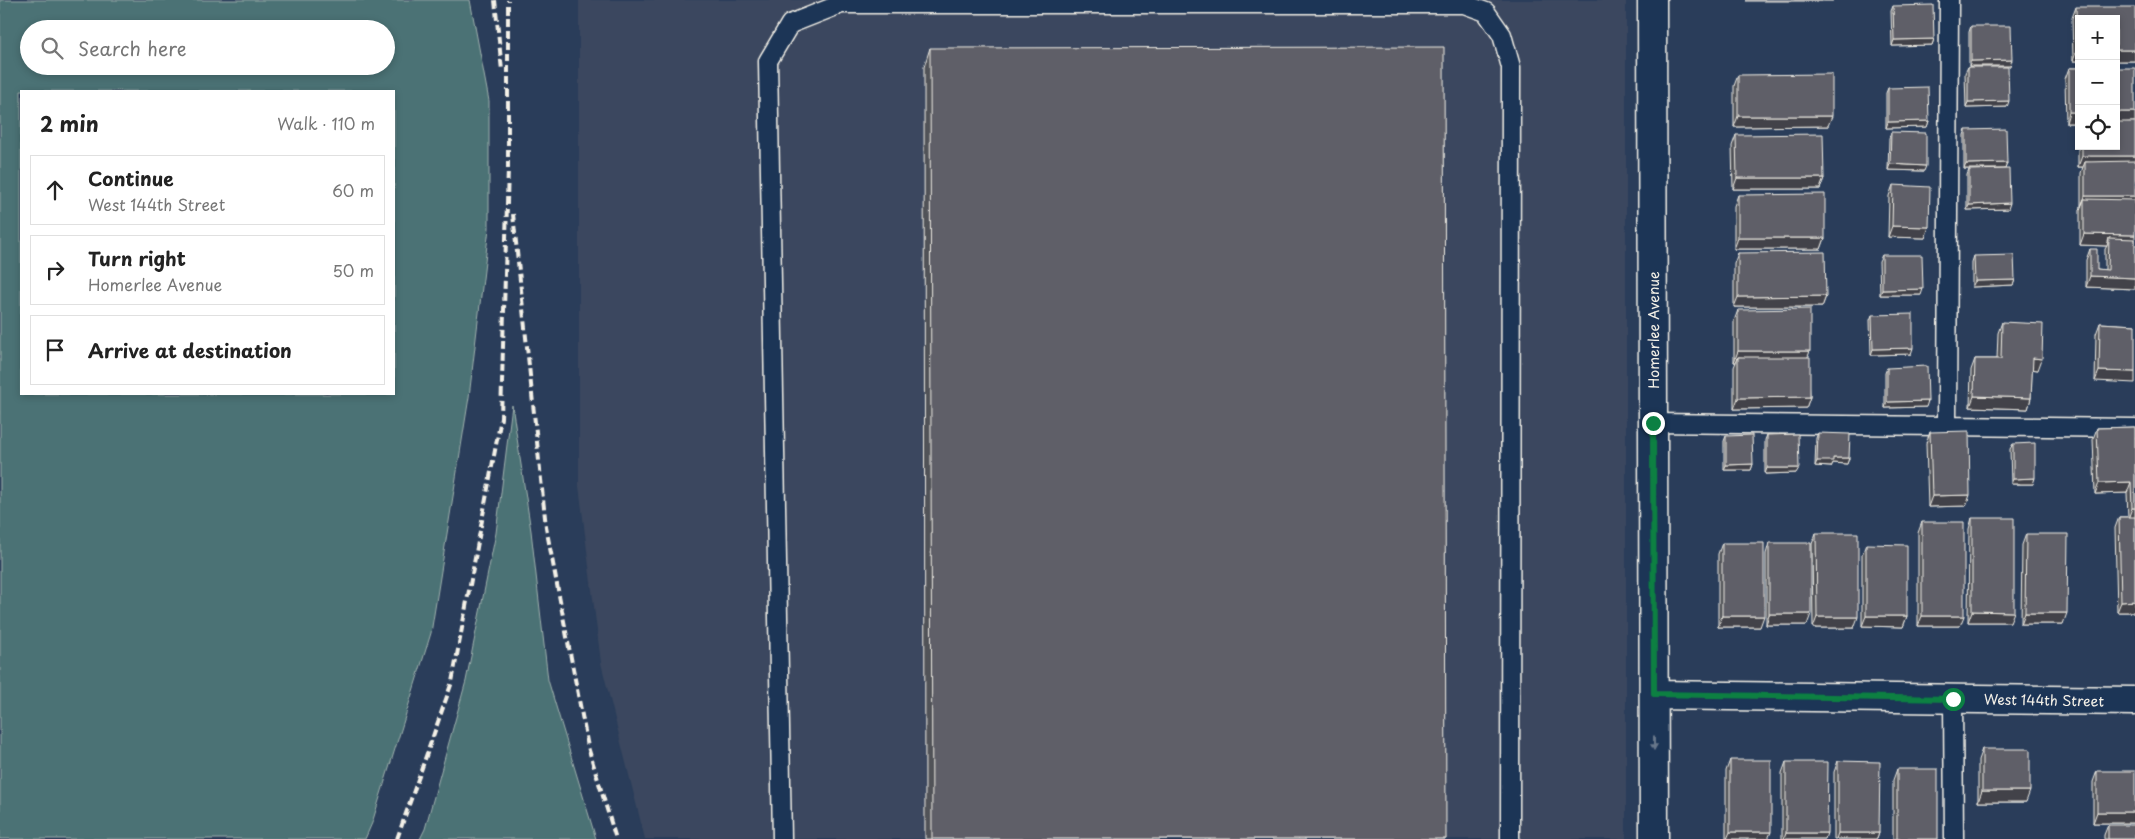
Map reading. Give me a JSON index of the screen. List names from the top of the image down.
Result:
{
  "streets": {
    "street": ["Homerlee Avenue", "West 144th Street"]
  },
  "crossings": [
    ["Homerlee Avenue", "West 144th Street"]
  ],
  "page": {
    "map_buttons": ["+", "−"],
    "search": "Search here",
    "heading": ["2 min", "Walk · 110 m"],
    "list": [
      ["Continue", "West 144th Street", "60 m"],
      ["Turn right", "Homerlee Avenue", "50 m"],
      "Arrive at destination"
    ]
  }
}
